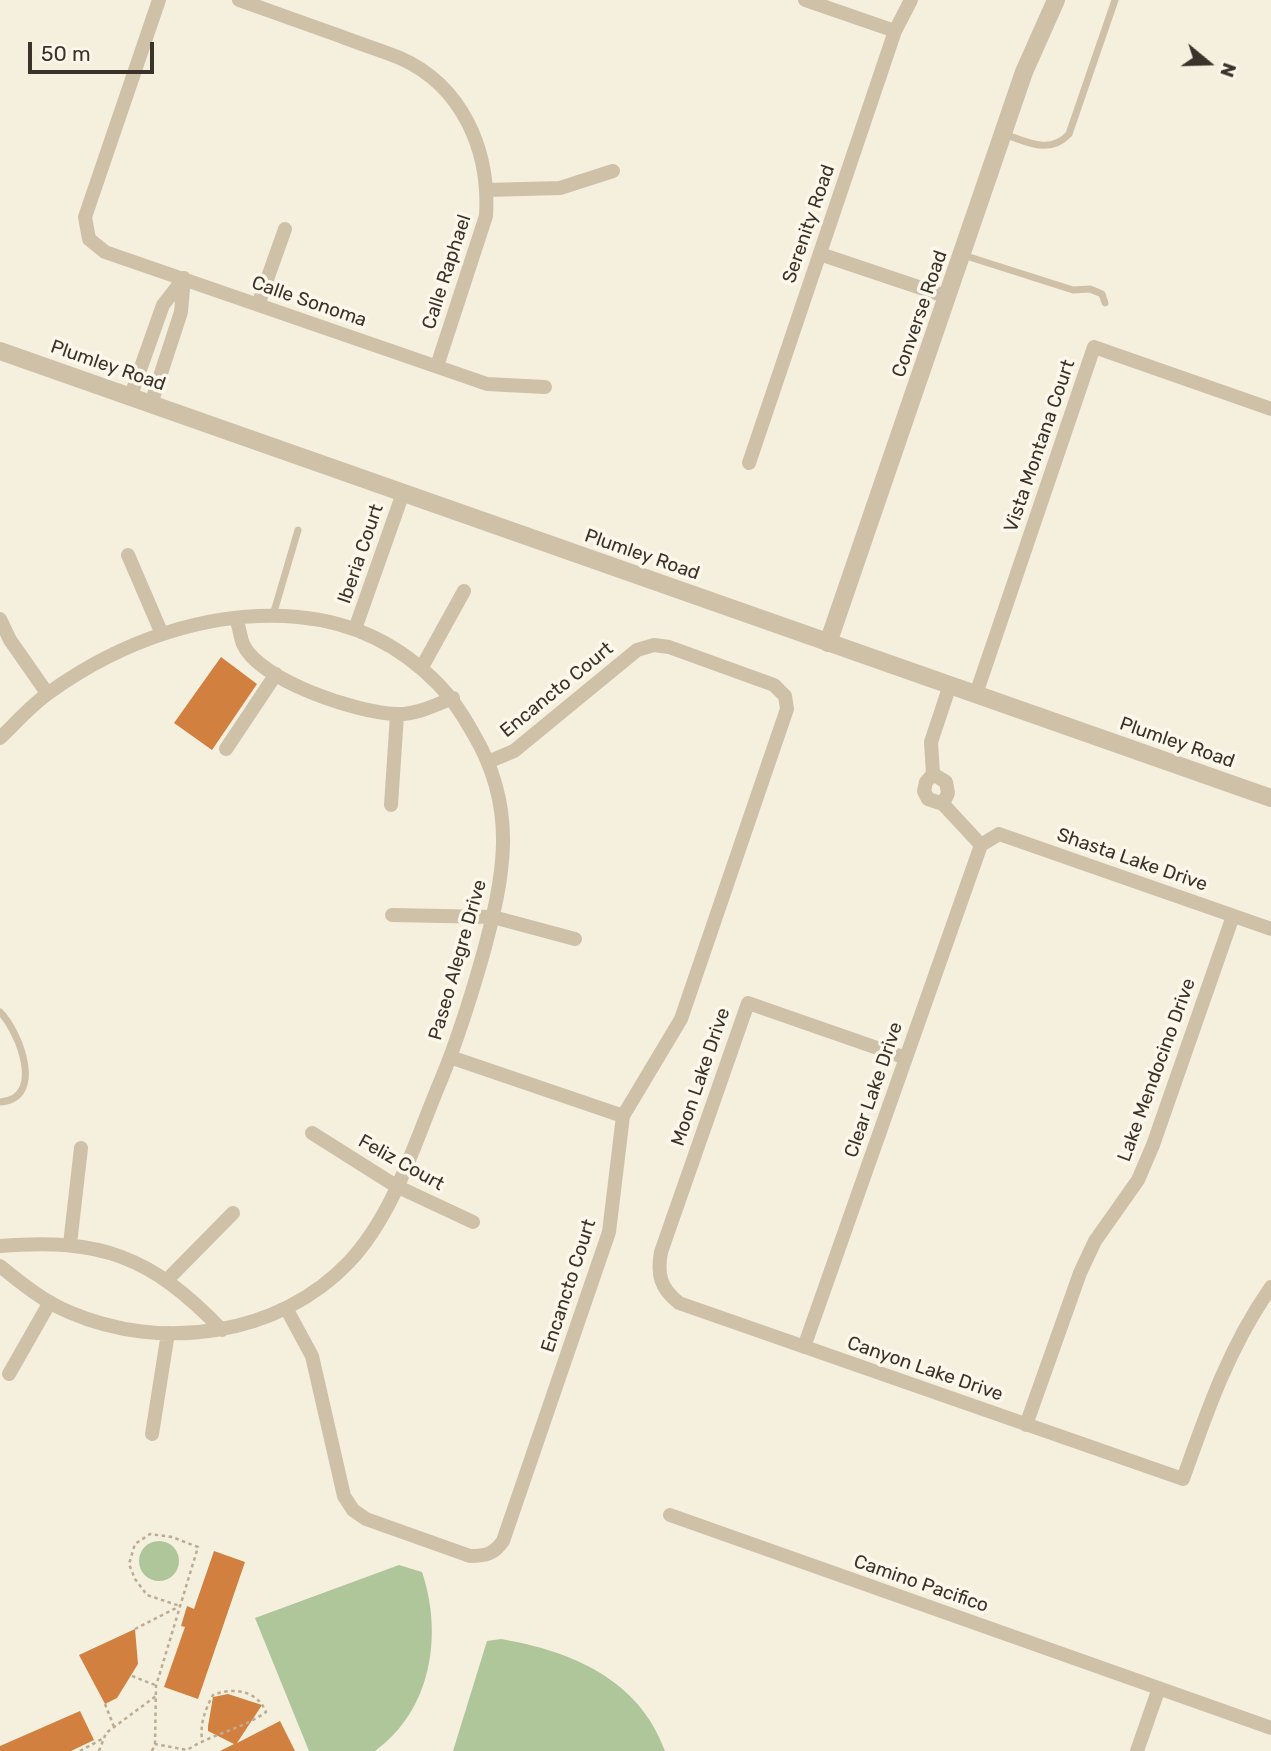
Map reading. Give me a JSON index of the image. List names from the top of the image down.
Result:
{
  "streets": {
    "street": [
      "Serenity Road",
      "Calle Raphael",
      "Calle Sonoma",
      "Converse Road",
      "Plumley Road",
      "Vista Montana Court",
      "Iberia Court",
      "Encancto Court",
      "Shasta Lake Drive",
      "Paseo Alegre Drive",
      "Lake Mendocino Drive",
      "Moon Lake Drive",
      "Clear Lake Drive",
      "Feliz Court",
      "Canyon Lake Drive",
      "Camino Pacifico"
    ]
  },
  "crossings": [
    ["Calle Raphael", "Calle Sonoma"],
    ["Converse Road", "Plumley Road"],
    ["Plumley Road", "Vista Montana Court"],
    ["Plumley Road", "Iberia Court"],
    ["Iberia Court", "Paseo Alegre Drive"],
    ["Encancto Court", "Paseo Alegre Drive"],
    ["Shasta Lake Drive", "Lake Mendocino Drive"],
    ["Shasta Lake Drive", "Clear Lake Drive"],
    ["Paseo Alegre Drive", "Feliz Court"],
    ["Lake Mendocino Drive", "Canyon Lake Drive"],
    ["Moon Lake Drive", "Clear Lake Drive"],
    ["Moon Lake Drive", "Canyon Lake Drive"],
    ["Clear Lake Drive", "Canyon Lake Drive"]
  ],
  "scale_bar": "50 m",
  "north": "right"
}
